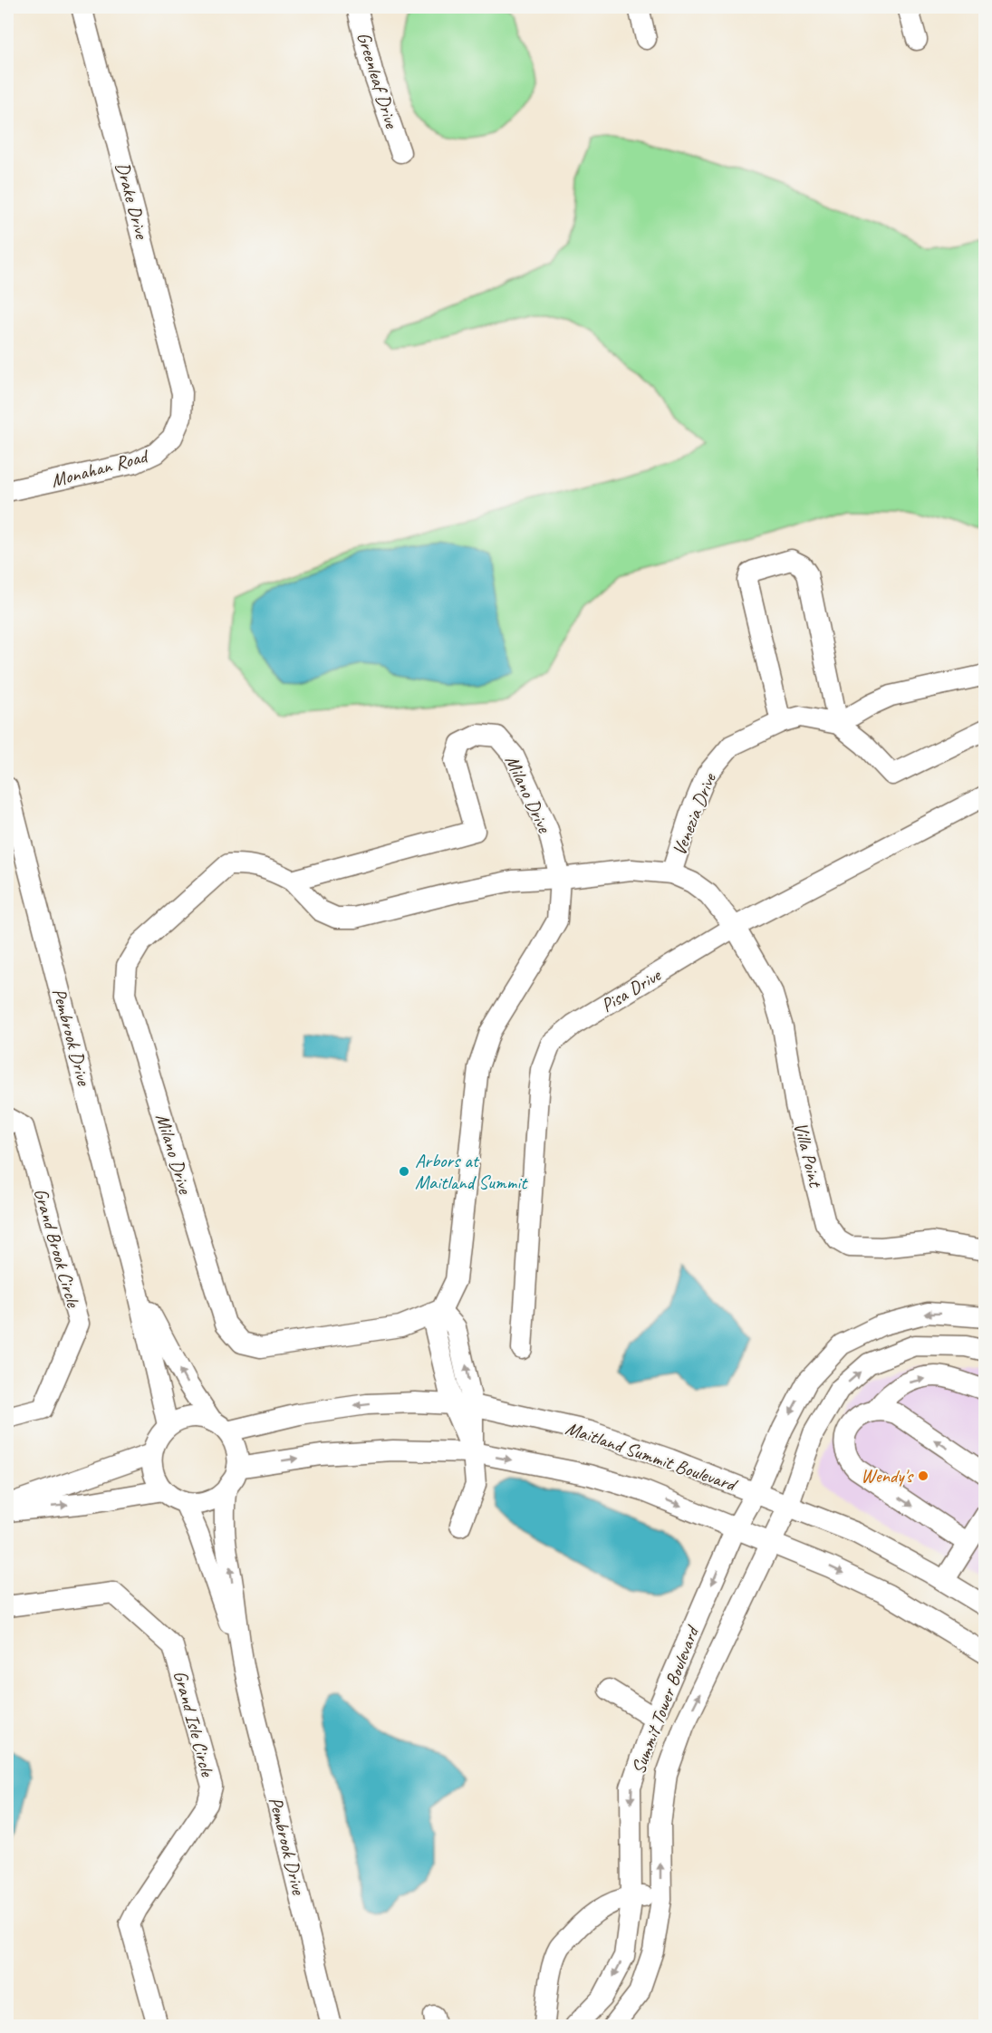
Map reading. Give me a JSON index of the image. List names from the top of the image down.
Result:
{
  "streets": {
    "street": [
      "Greenleaf Drive",
      "Drake Drive",
      "Monahan Road",
      "Milano Drive",
      "Venezia Drive",
      "Pisa Drive",
      "Pembrook Drive",
      "Villa Point",
      "Grand Brook Circle",
      "Maitland Summit Boulevard",
      "Summit Tower Boulevard",
      "Grand Isle Circle"
    ]
  },
  "crossings": [
    ["Drake Drive", "Monahan Road"],
    ["Milano Drive", "Venezia Drive"],
    ["Milano Drive", "Pisa Drive"],
    ["Milano Drive", "Villa Point"],
    ["Milano Drive", "Maitland Summit Boulevard"],
    ["Pisa Drive", "Villa Point"],
    ["Pembrook Drive", "Maitland Summit Boulevard"],
    ["Maitland Summit Boulevard", "Summit Tower Boulevard"]
  ],
  "places": ["Arbors at Maitland Summit", "Wendy's"]
}
